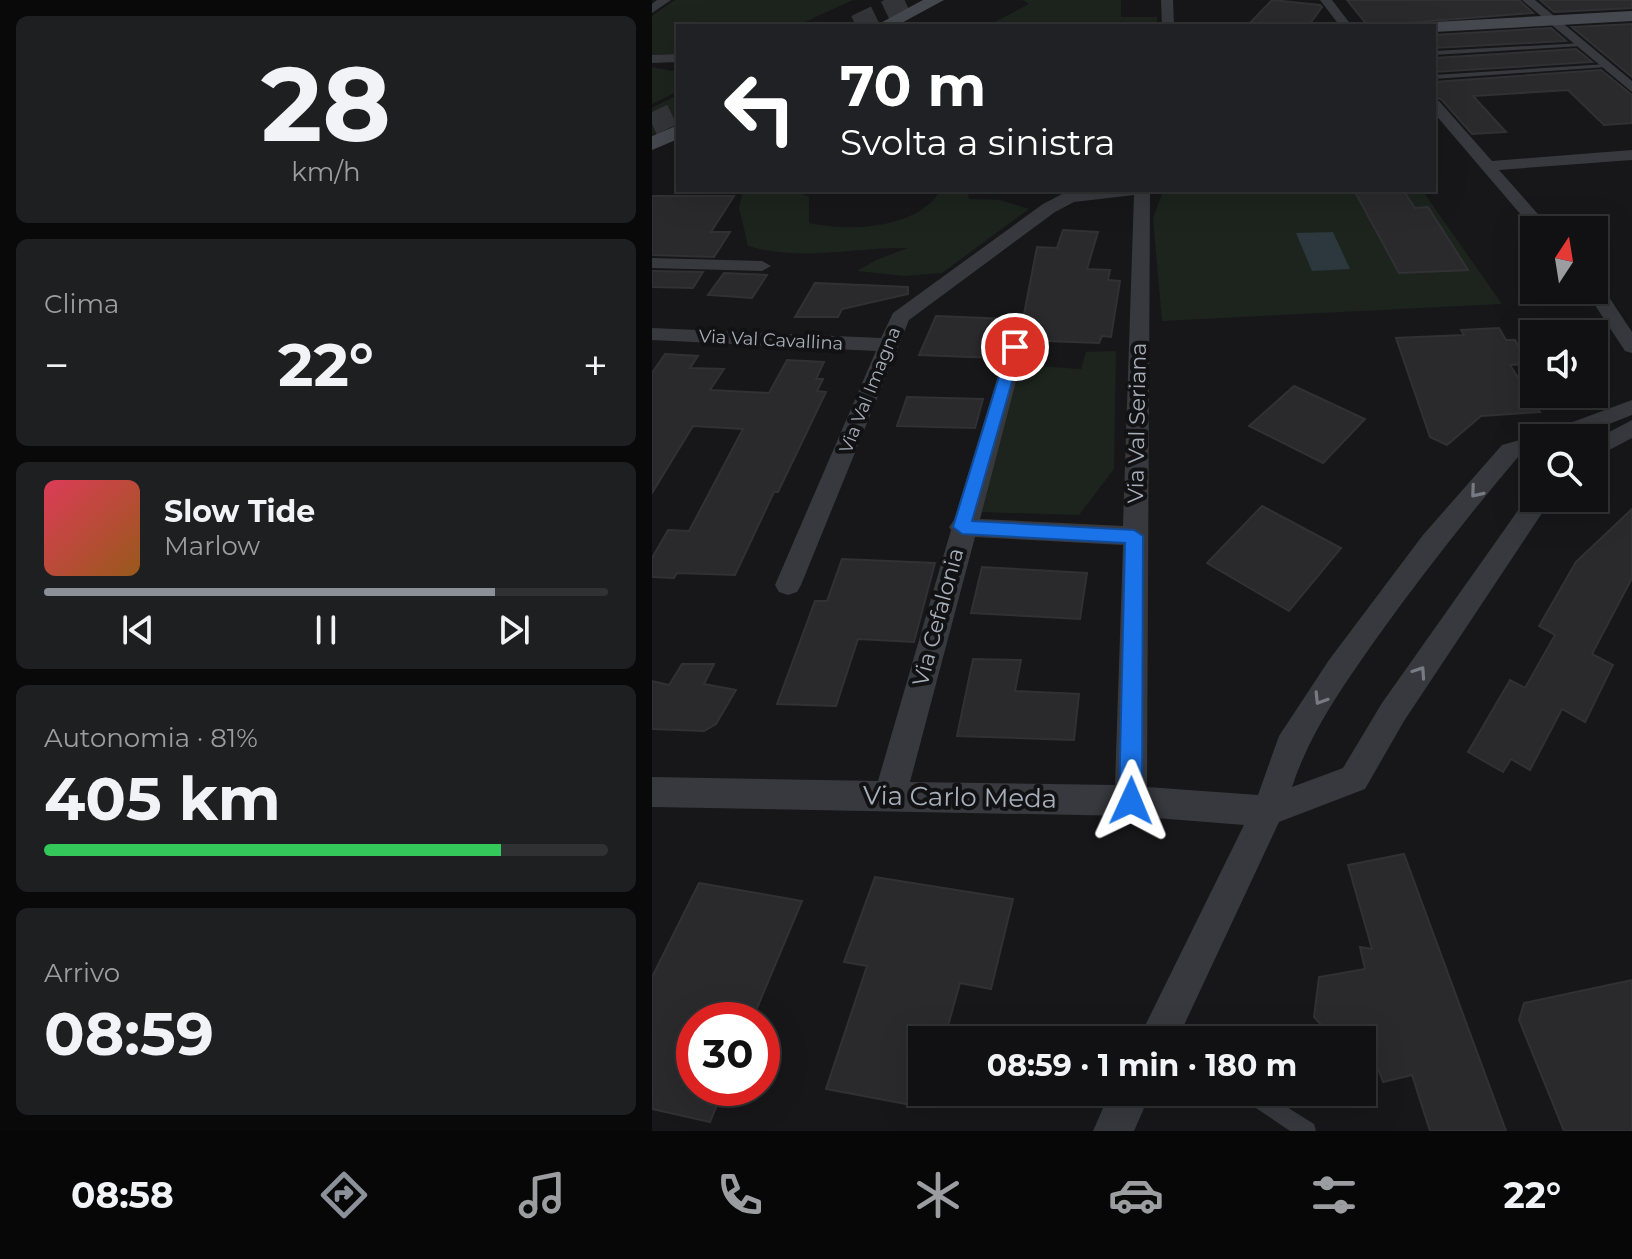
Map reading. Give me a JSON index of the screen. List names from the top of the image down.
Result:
{
  "streets": {
    "street": [
      "Via Val Cavallina",
      "Via Val Imagna",
      "Via Val Seriana",
      "Via Cefalonia",
      "Via Carlo Meda"
    ]
  },
  "crossings": [
    ["Via Val Cavallina", "Via Val Imagna"],
    ["Via Val Seriana", "Via Carlo Meda"],
    ["Via Cefalonia", "Via Carlo Meda"]
  ],
  "north": "top",
  "page": {
    "tile": [
      ["28", "km/h"],
      "Clima",
      ["Autonomia · 81%", "405 km"],
      ["Arrivo", "08:59"]
    ],
    "turn": ["70 m", "Svolta a sinistra"],
    "heat": ["−", "22°", "+"],
    "song": ["Slow Tide", "Marlow"],
    "limit": "30",
    "trip": "08:59 · 1 min · 180 m",
    "tabs": ["08:58", "22°"]
  }
}
